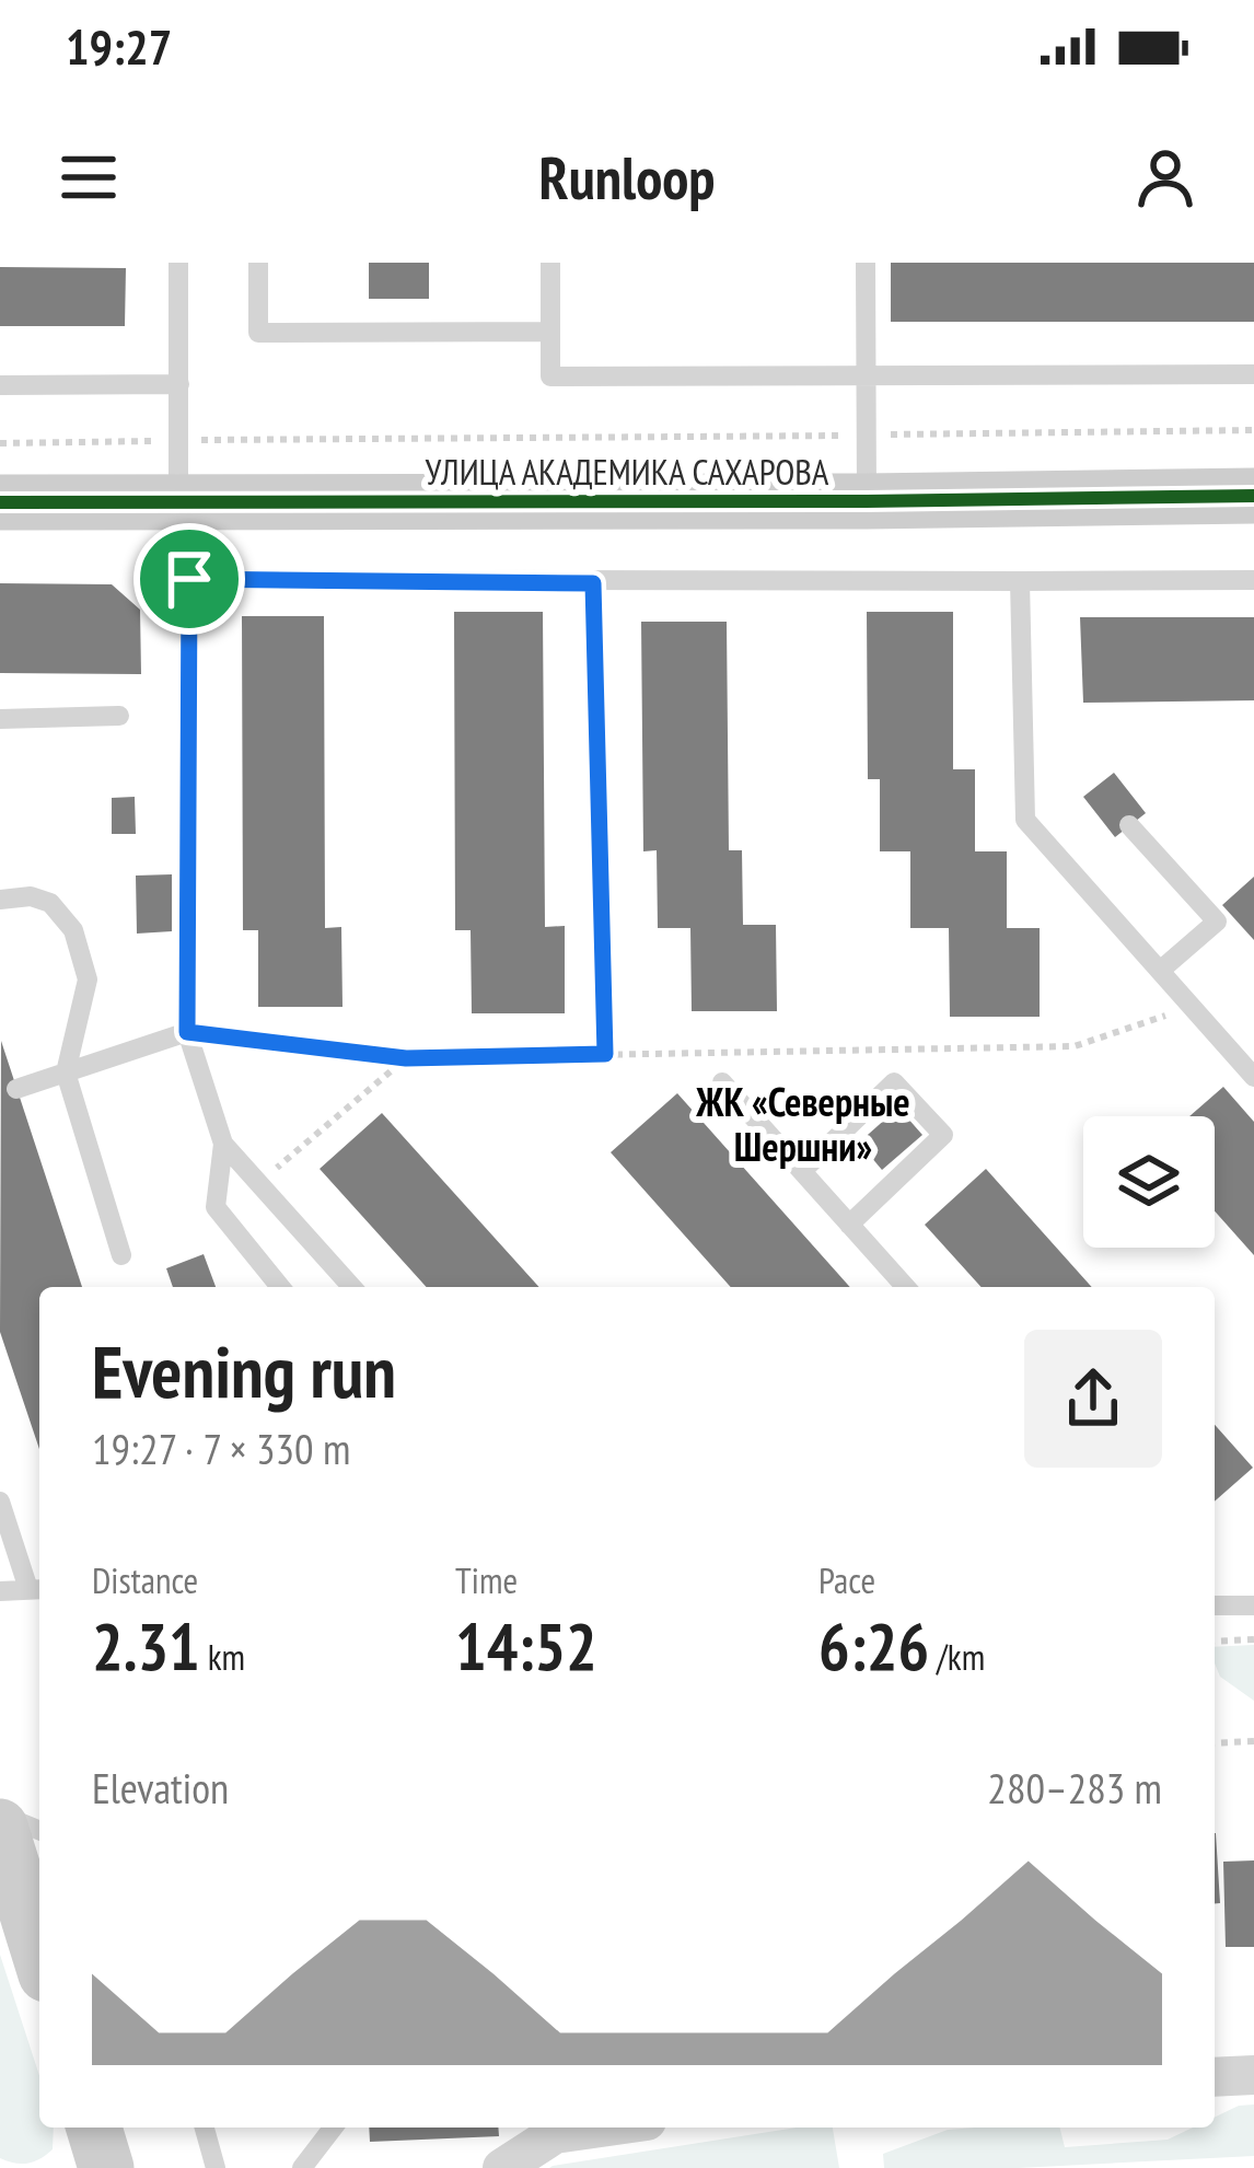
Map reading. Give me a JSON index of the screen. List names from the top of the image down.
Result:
{
  "streets": {
    "street": ["УЛИЦА АКАДЕМИКА САХАРОВА"]
  },
  "districts": ["ЖК «Северные Шершни»"],
  "page": {
    "status": "19:27",
    "header": "Runloop",
    "heading": ["Evening run", "19:27 · 7 × 330 m"],
    "stats": [
      ["Distance", "2.31 km"],
      ["Time", "14:52"],
      ["Pace", "6:26 /km"]
    ],
    "chart": ["Elevation", "280–283 m"]
  }
}
